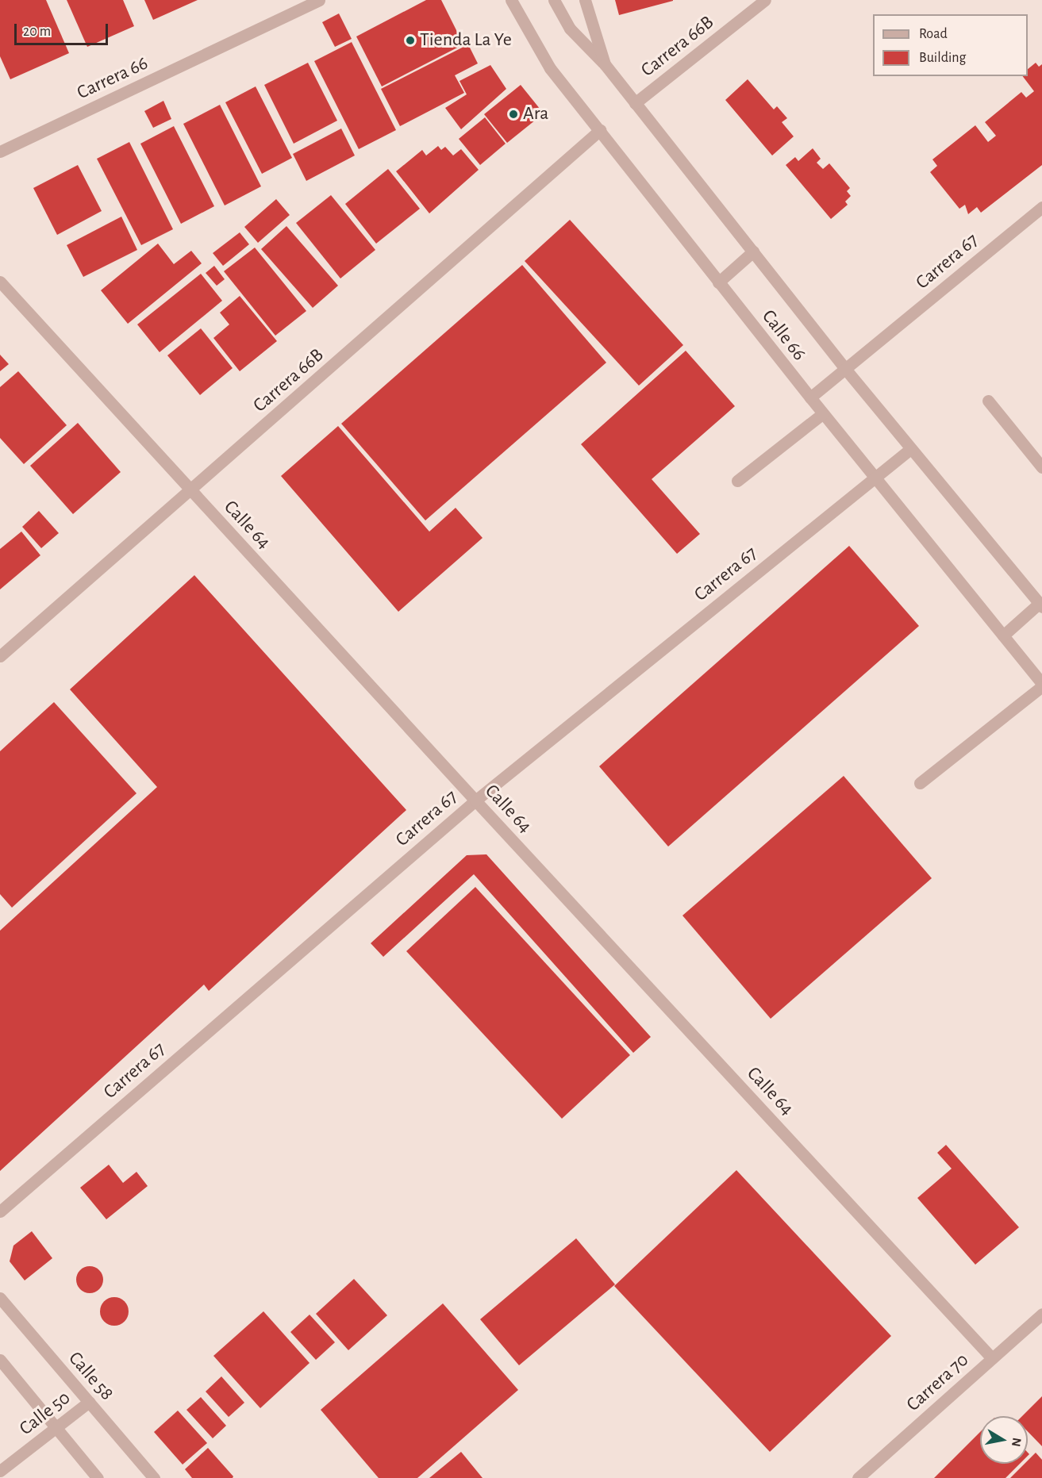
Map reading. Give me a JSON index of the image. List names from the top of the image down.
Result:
{
  "streets": {
    "street": [
      "Carrera 66B",
      "Carrera 66",
      "Carrera 67",
      "Calle 66",
      "Calle 64",
      "Calle 58",
      "Carrera 70",
      "Calle 50"
    ]
  },
  "crossings": [
    ["Carrera 66B", "Calle 66"],
    ["Carrera 66B", "Calle 64"],
    ["Carrera 67", "Calle 66"],
    ["Carrera 67", "Calle 64"],
    ["Calle 64", "Carrera 70"],
    ["Calle 58", "Calle 50"]
  ],
  "places": ["Tienda La Ye", "Ara"],
  "legend": ["Road", "Building"],
  "scale_bar": "20 m",
  "north": "right"
}
